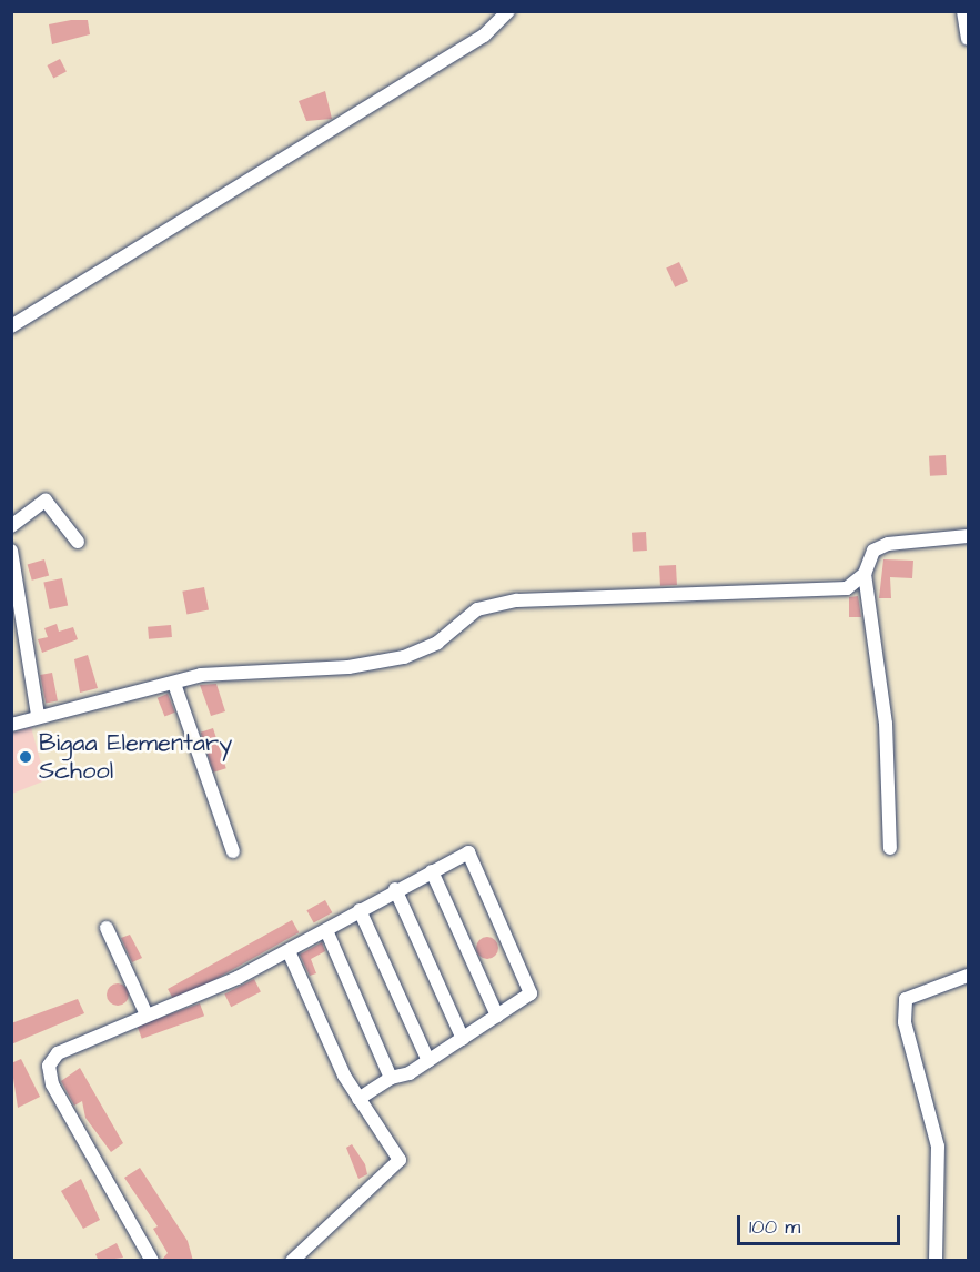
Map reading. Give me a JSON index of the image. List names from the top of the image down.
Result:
{
  "places": ["Bigaa Elementary School"],
  "scale_bar": "100 m"
}
